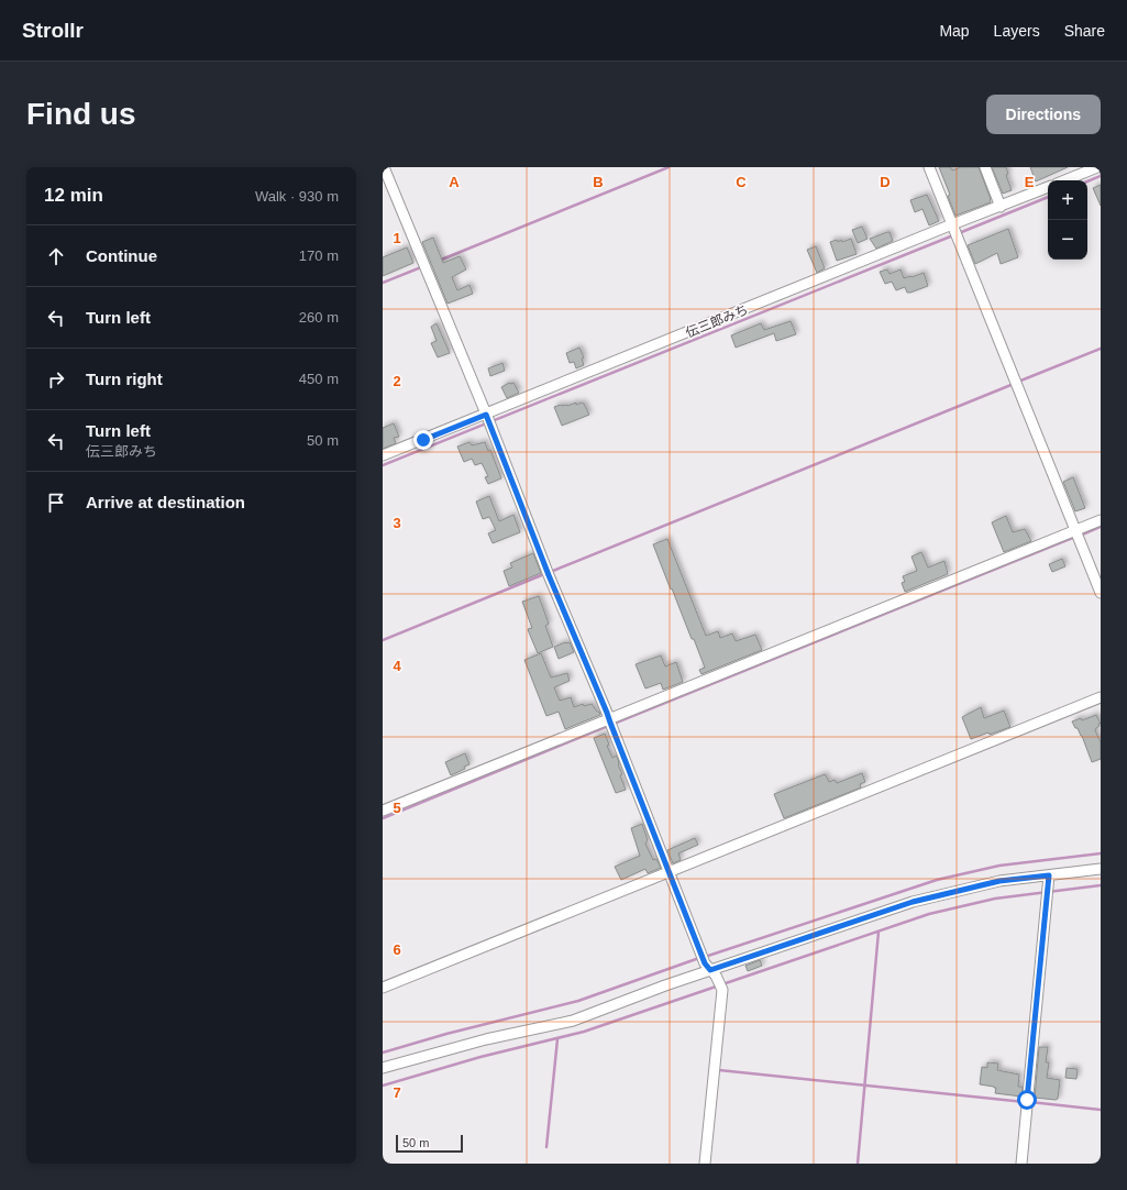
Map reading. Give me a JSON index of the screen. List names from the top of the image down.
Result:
{
  "streets": {
    "street": ["伝三郎みち"]
  },
  "scale_bar": "50 m",
  "page": {
    "header": "Strollr",
    "nav": ["Map", "Layers", "Share"],
    "buttons": "Directions",
    "title": "Find us",
    "heading": ["12 min", "Walk · 930 m"],
    "map_buttons": ["+", "−"],
    "list": [
      ["Continue", "170 m"],
      ["Turn left", "260 m"],
      ["Turn right", "450 m"],
      ["Turn left", "伝三郎みち", "50 m"],
      "Arrive at destination"
    ],
    "scale": "50 m"
  },
  "grid": {
    "columns": [
      "A",
      "B",
      "C",
      "D",
      "E"
    ],
    "rows": [
      "1",
      "2",
      "3",
      "4",
      "5",
      "6",
      "7"
    ]
  }
}
